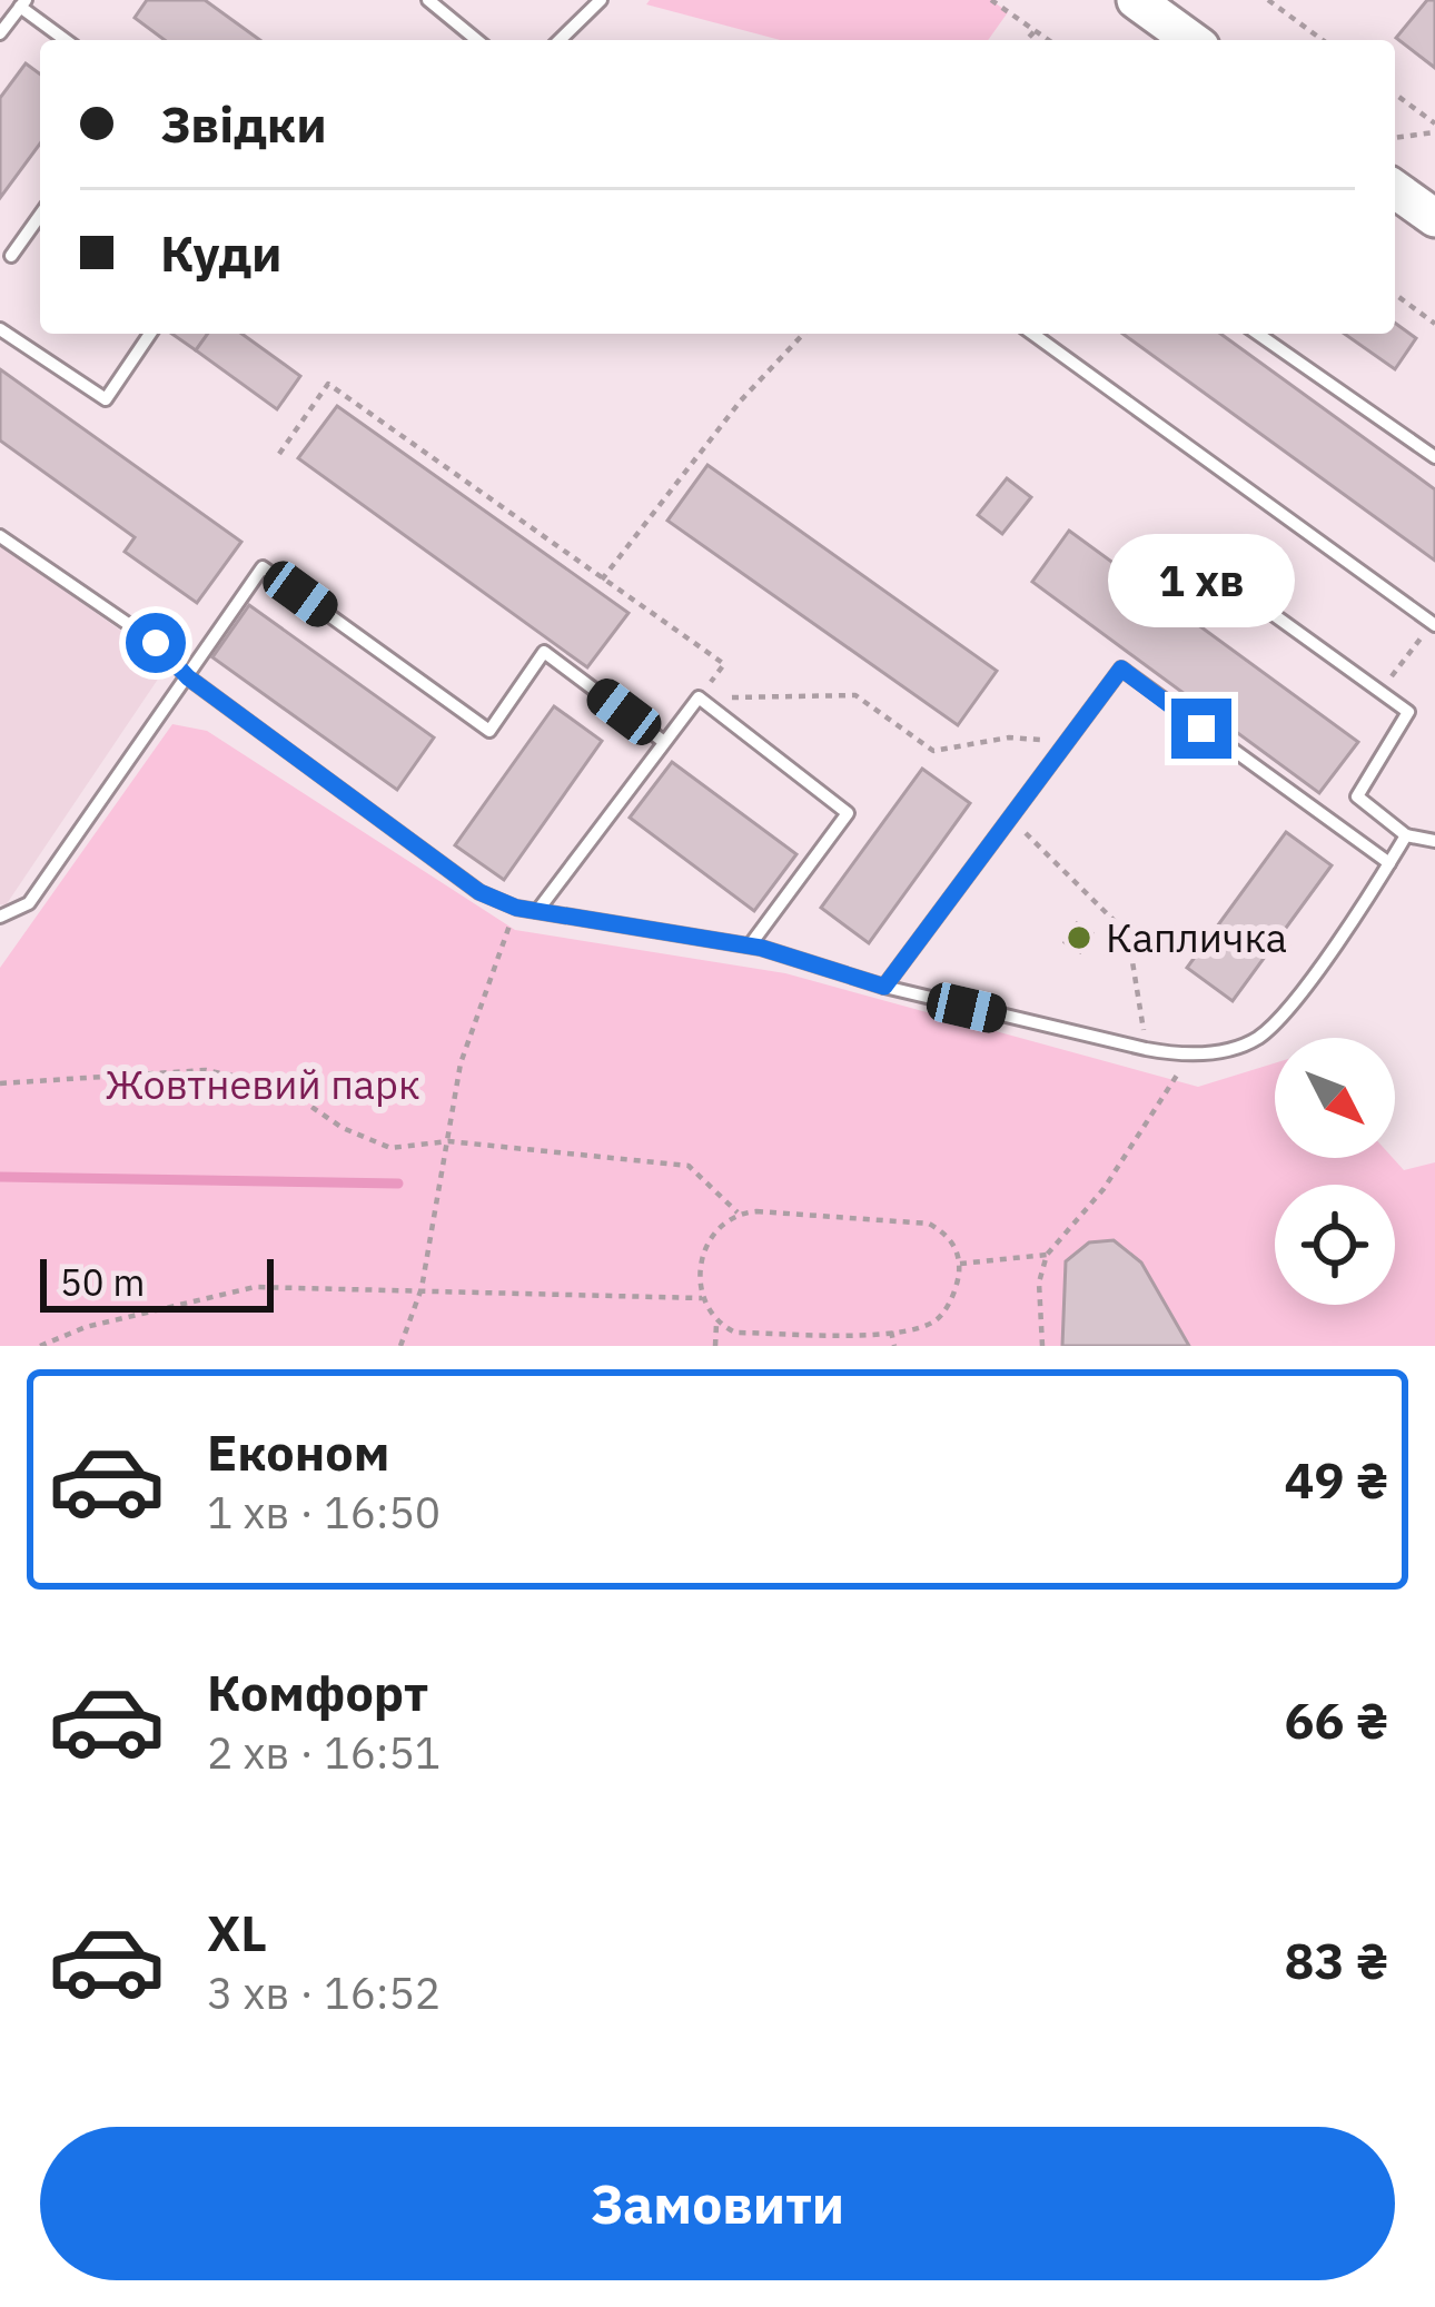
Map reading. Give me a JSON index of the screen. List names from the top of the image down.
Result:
{
  "parks": ["Жовтневий парк"],
  "places": ["Капличка"],
  "scale_bar": "50 m",
  "north": "bottom right",
  "page": {
    "banner": ["Звідки", "Куди"],
    "bubble": "1 хв",
    "scale": "50 m",
    "list": [
      {
        "name": "Економ",
        "note": "1 хв · 16:50",
        "value": "49 ₴"
      },
      {
        "name": "Комфорт",
        "note": "2 хв · 16:51",
        "value": "66 ₴"
      },
      {
        "name": "XL",
        "note": "3 хв · 16:52",
        "value": "83 ₴"
      }
    ],
    "buttons": "Замовити"
  }
}
